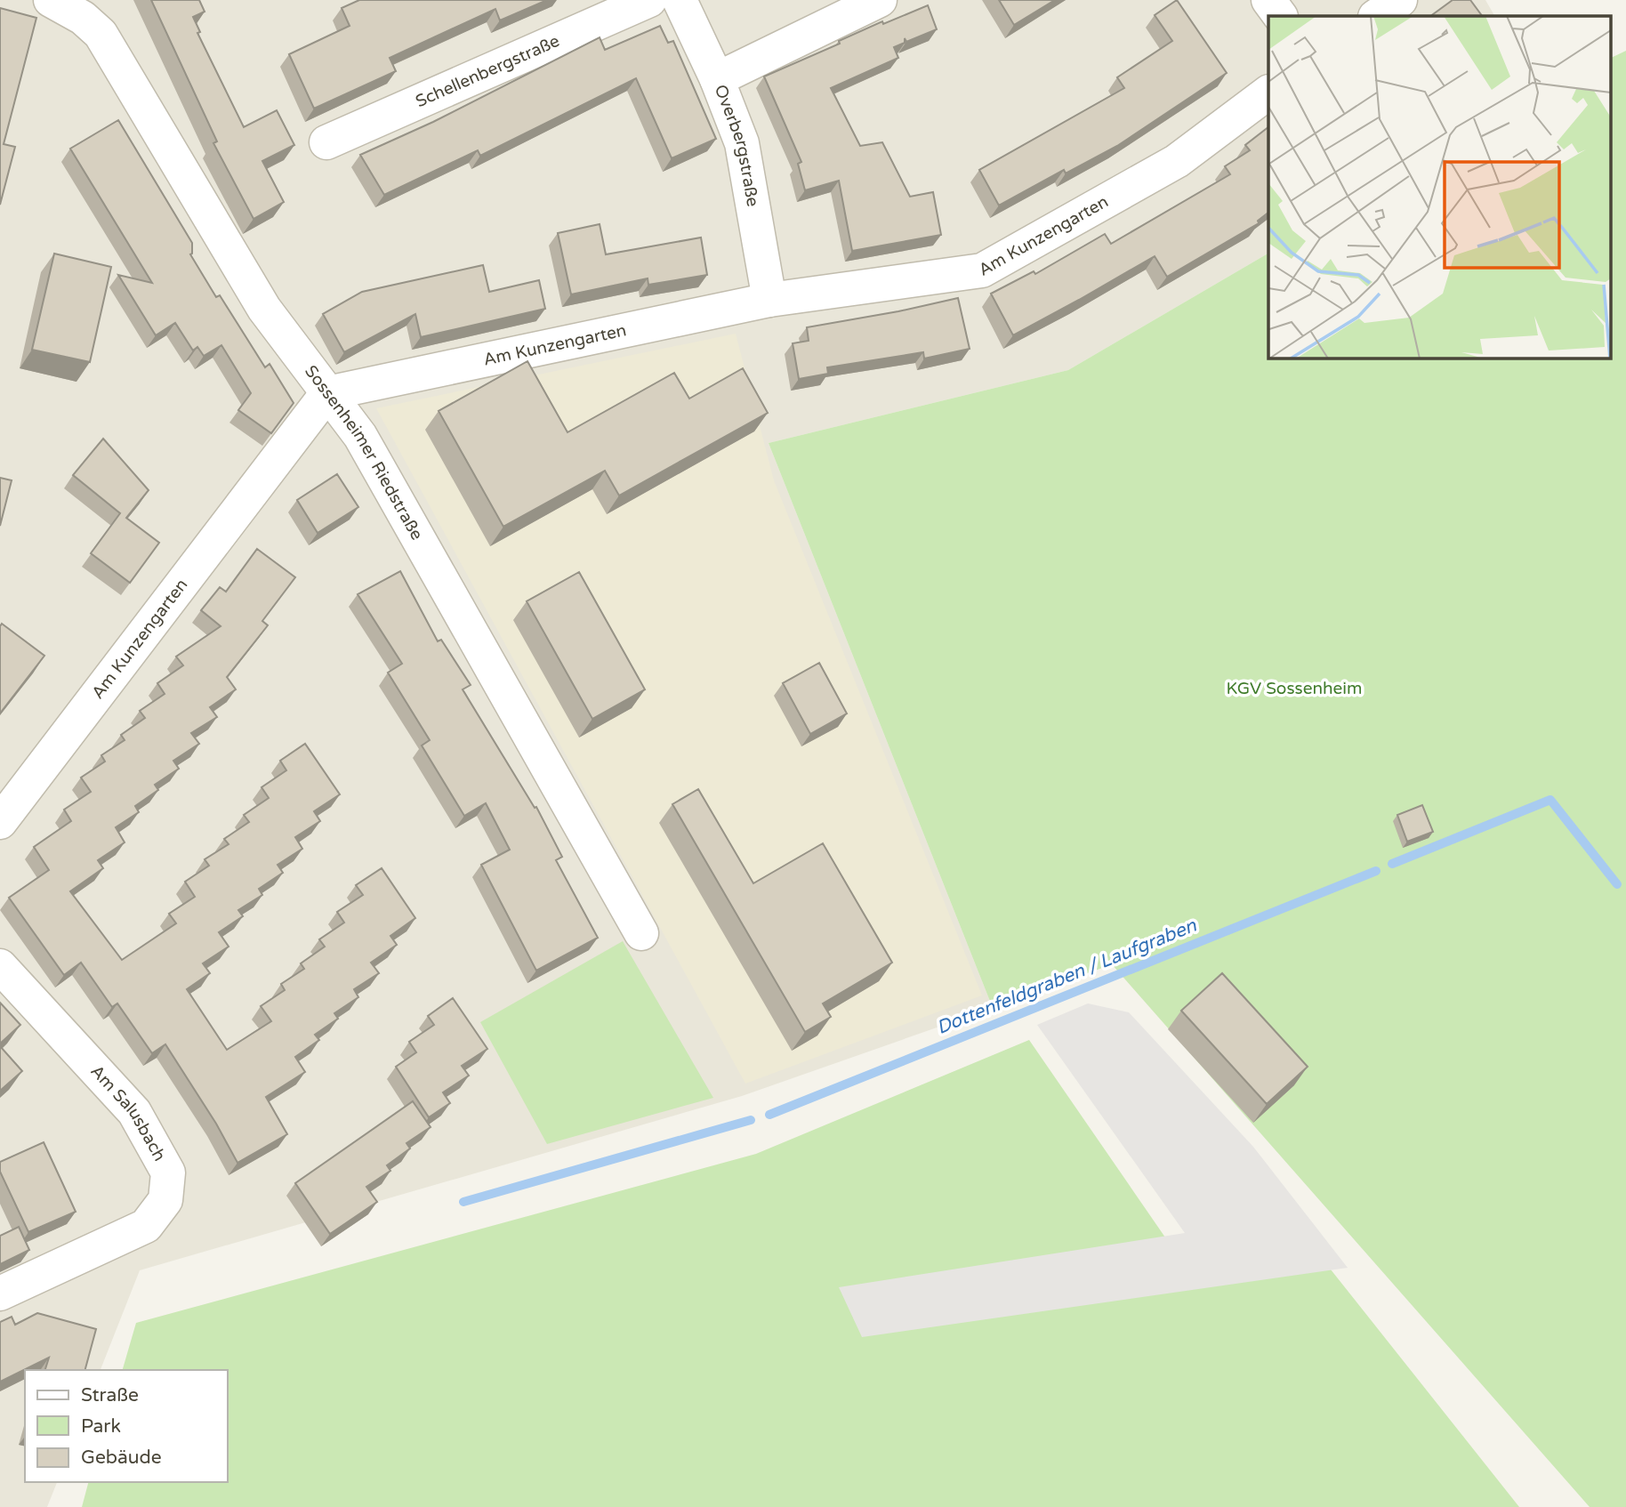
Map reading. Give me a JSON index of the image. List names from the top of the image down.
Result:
{
  "streets": {
    "street": [
      "Schellenbergstraße",
      "Overbergstraße",
      "Am Kunzengarten",
      "Sossenheimer Riedstraße",
      "Am Salusbach"
    ]
  },
  "crossings": [
    ["Overbergstraße", "Am Kunzengarten"],
    ["Am Kunzengarten", "Sossenheimer Riedstraße"]
  ],
  "water": ["Dottenfeldgraben / Laufgraben"],
  "parks": ["KGV Sossenheim"],
  "legend": ["Straße", "Park", "Gebäude"]
}
